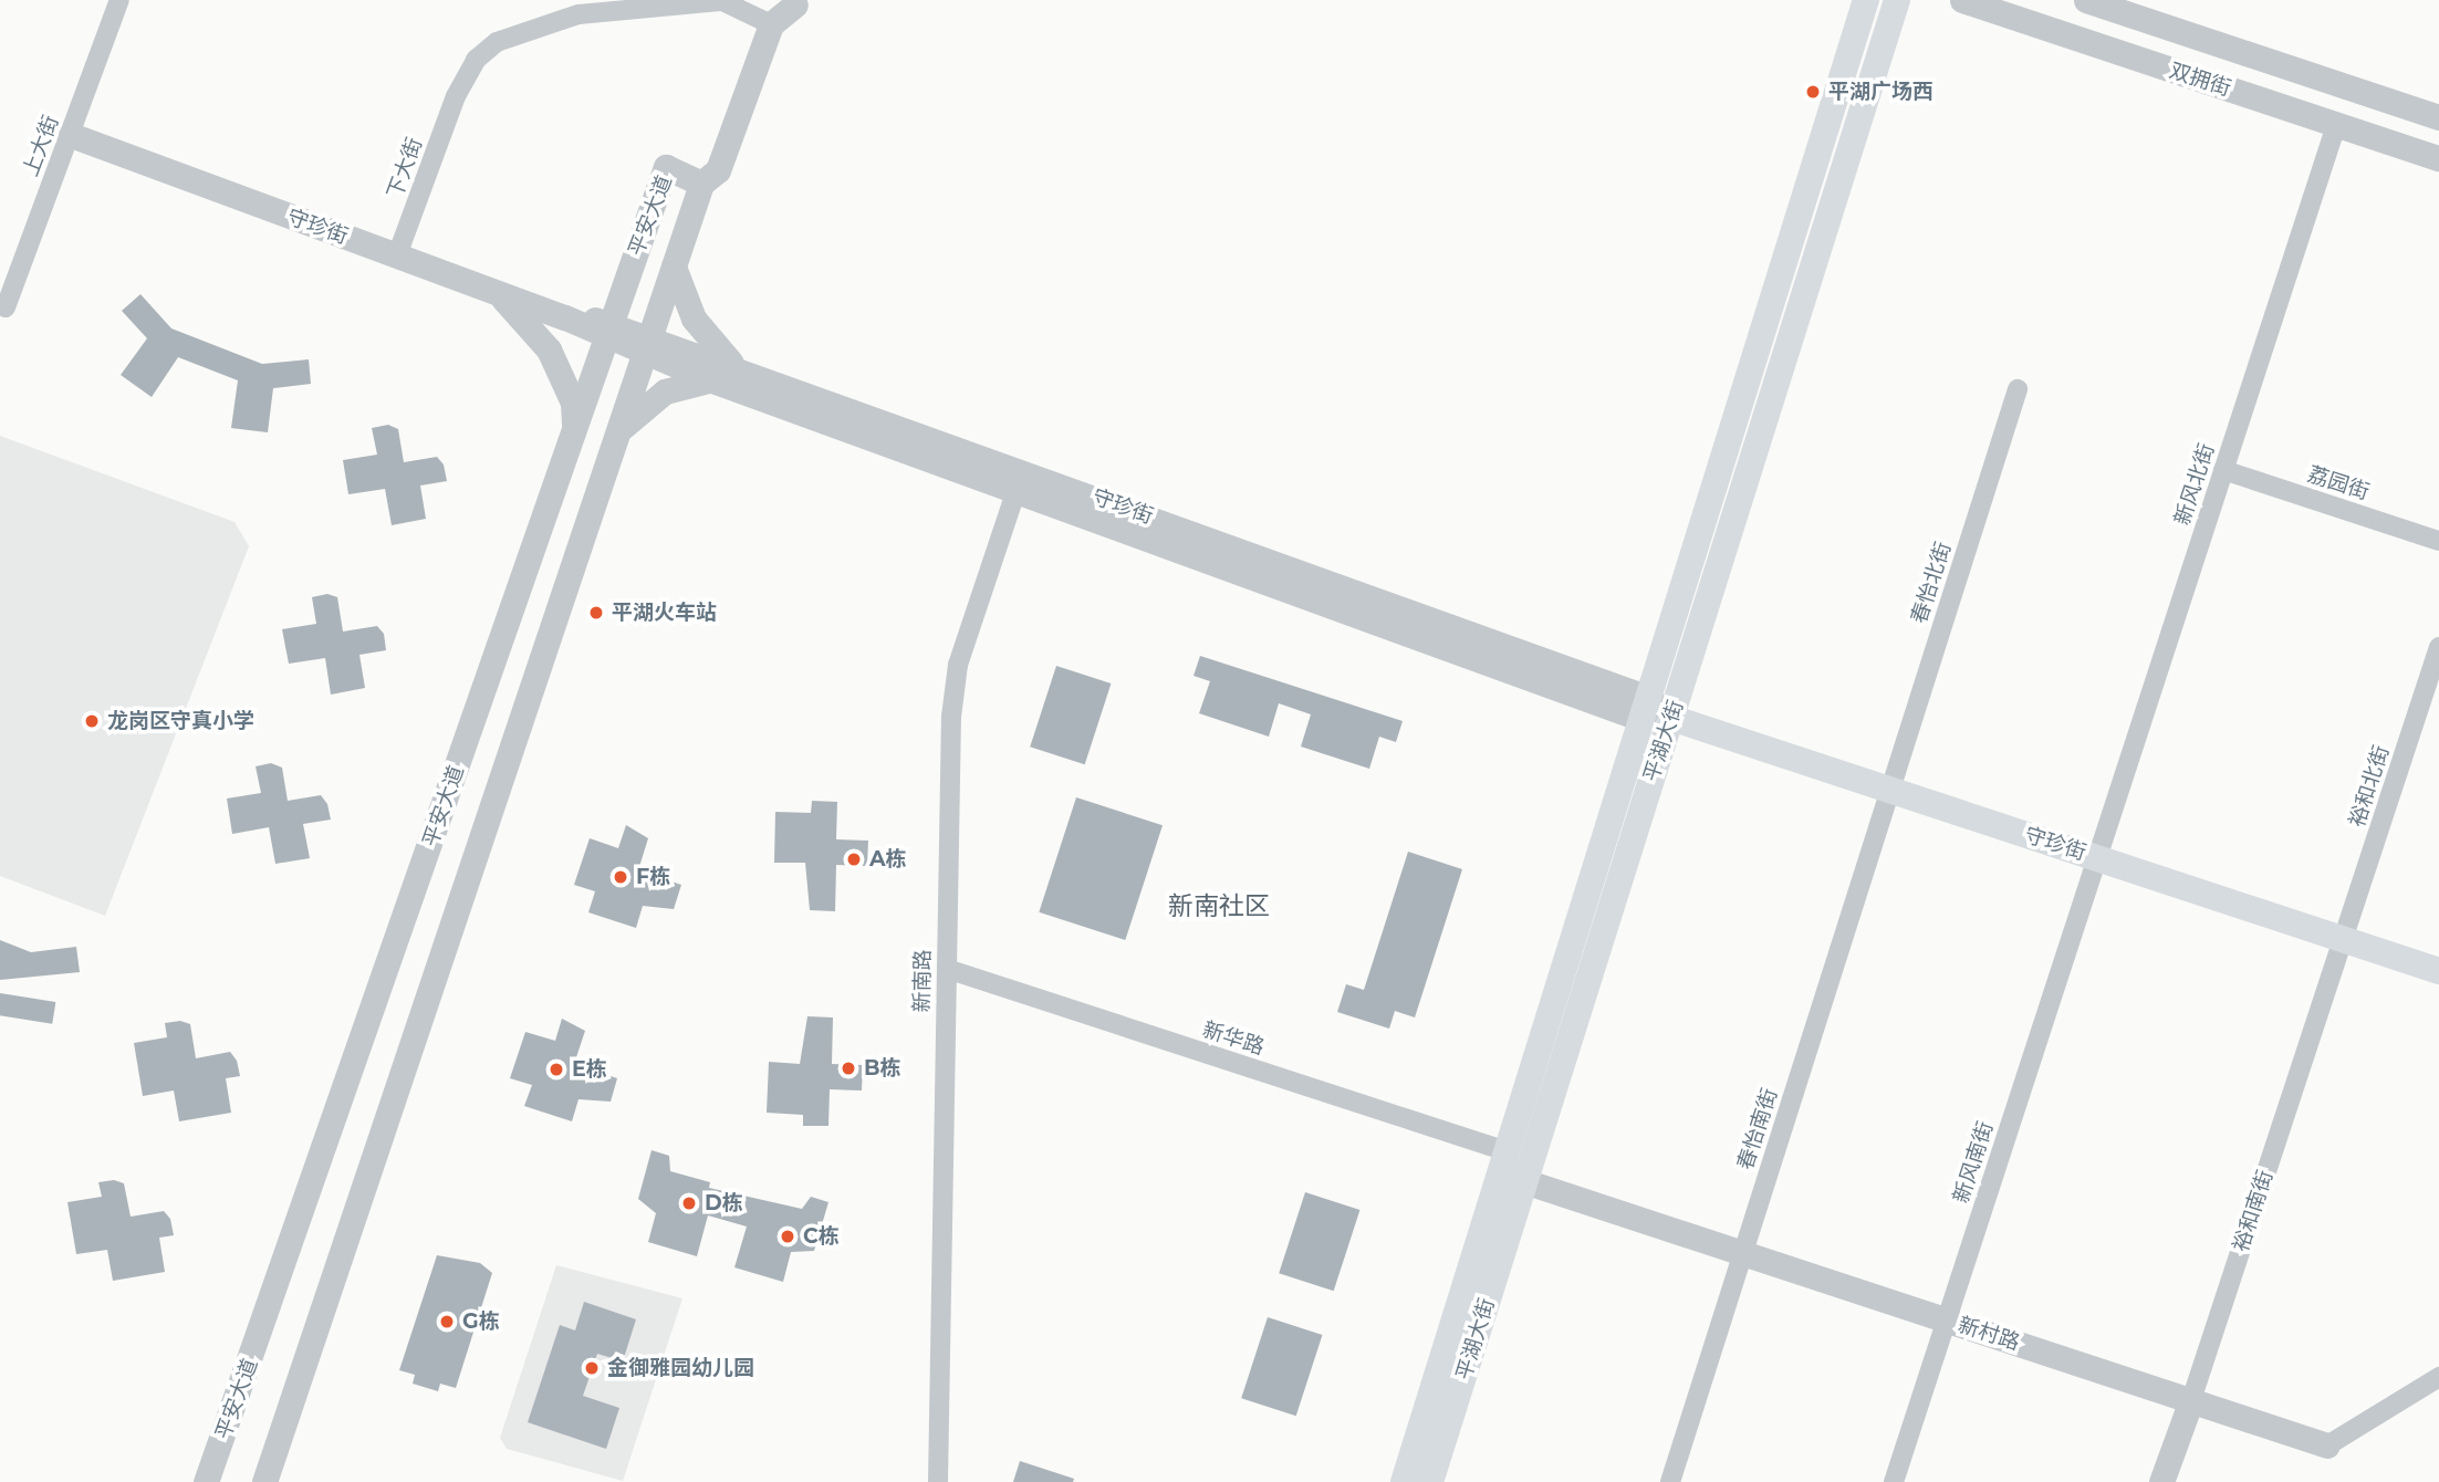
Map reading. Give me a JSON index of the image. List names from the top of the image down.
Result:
{
  "streets": {
    "main road": ["守珍街", "平湖大街"],
    "street": [
      "双拥街",
      "上大街",
      "下大街",
      "平安大道",
      "荔园街",
      "新风北街",
      "春怡北街",
      "裕和北街",
      "新南路",
      "新华路",
      "春怡南街",
      "新风南街",
      "裕和南街",
      "新村路"
    ]
  },
  "crossings": [
    ["双拥街", "新风北街"],
    ["上大街", "守珍街"],
    ["下大街", "平安大道"],
    ["下大街", "守珍街"],
    ["平安大道", "守珍街"],
    ["守珍街", "新风北街"],
    ["守珍街", "春怡北街"],
    ["守珍街", "平湖大街"],
    ["守珍街", "裕和北街"],
    ["守珍街", "新南路"],
    ["守珍街", "春怡南街"],
    ["守珍街", "新风南街"],
    ["守珍街", "裕和南街"],
    ["荔园街", "新风北街"],
    ["新风北街", "新风南街"],
    ["春怡北街", "春怡南街"],
    ["平湖大街", "新华路"],
    ["平湖大街", "新村路"],
    ["裕和北街", "裕和南街"],
    ["新南路", "新华路"],
    ["春怡南街", "新村路"],
    ["新风南街", "新村路"],
    ["裕和南街", "新村路"]
  ],
  "districts": ["新南社区"],
  "places": [
    "平湖广场西",
    "平湖火车站",
    "龙岗区守真小学",
    "A栋",
    "F栋",
    "B栋",
    "E栋",
    "D栋",
    "C栋",
    "G栋",
    "金御雅园幼儿园"
  ]
}
